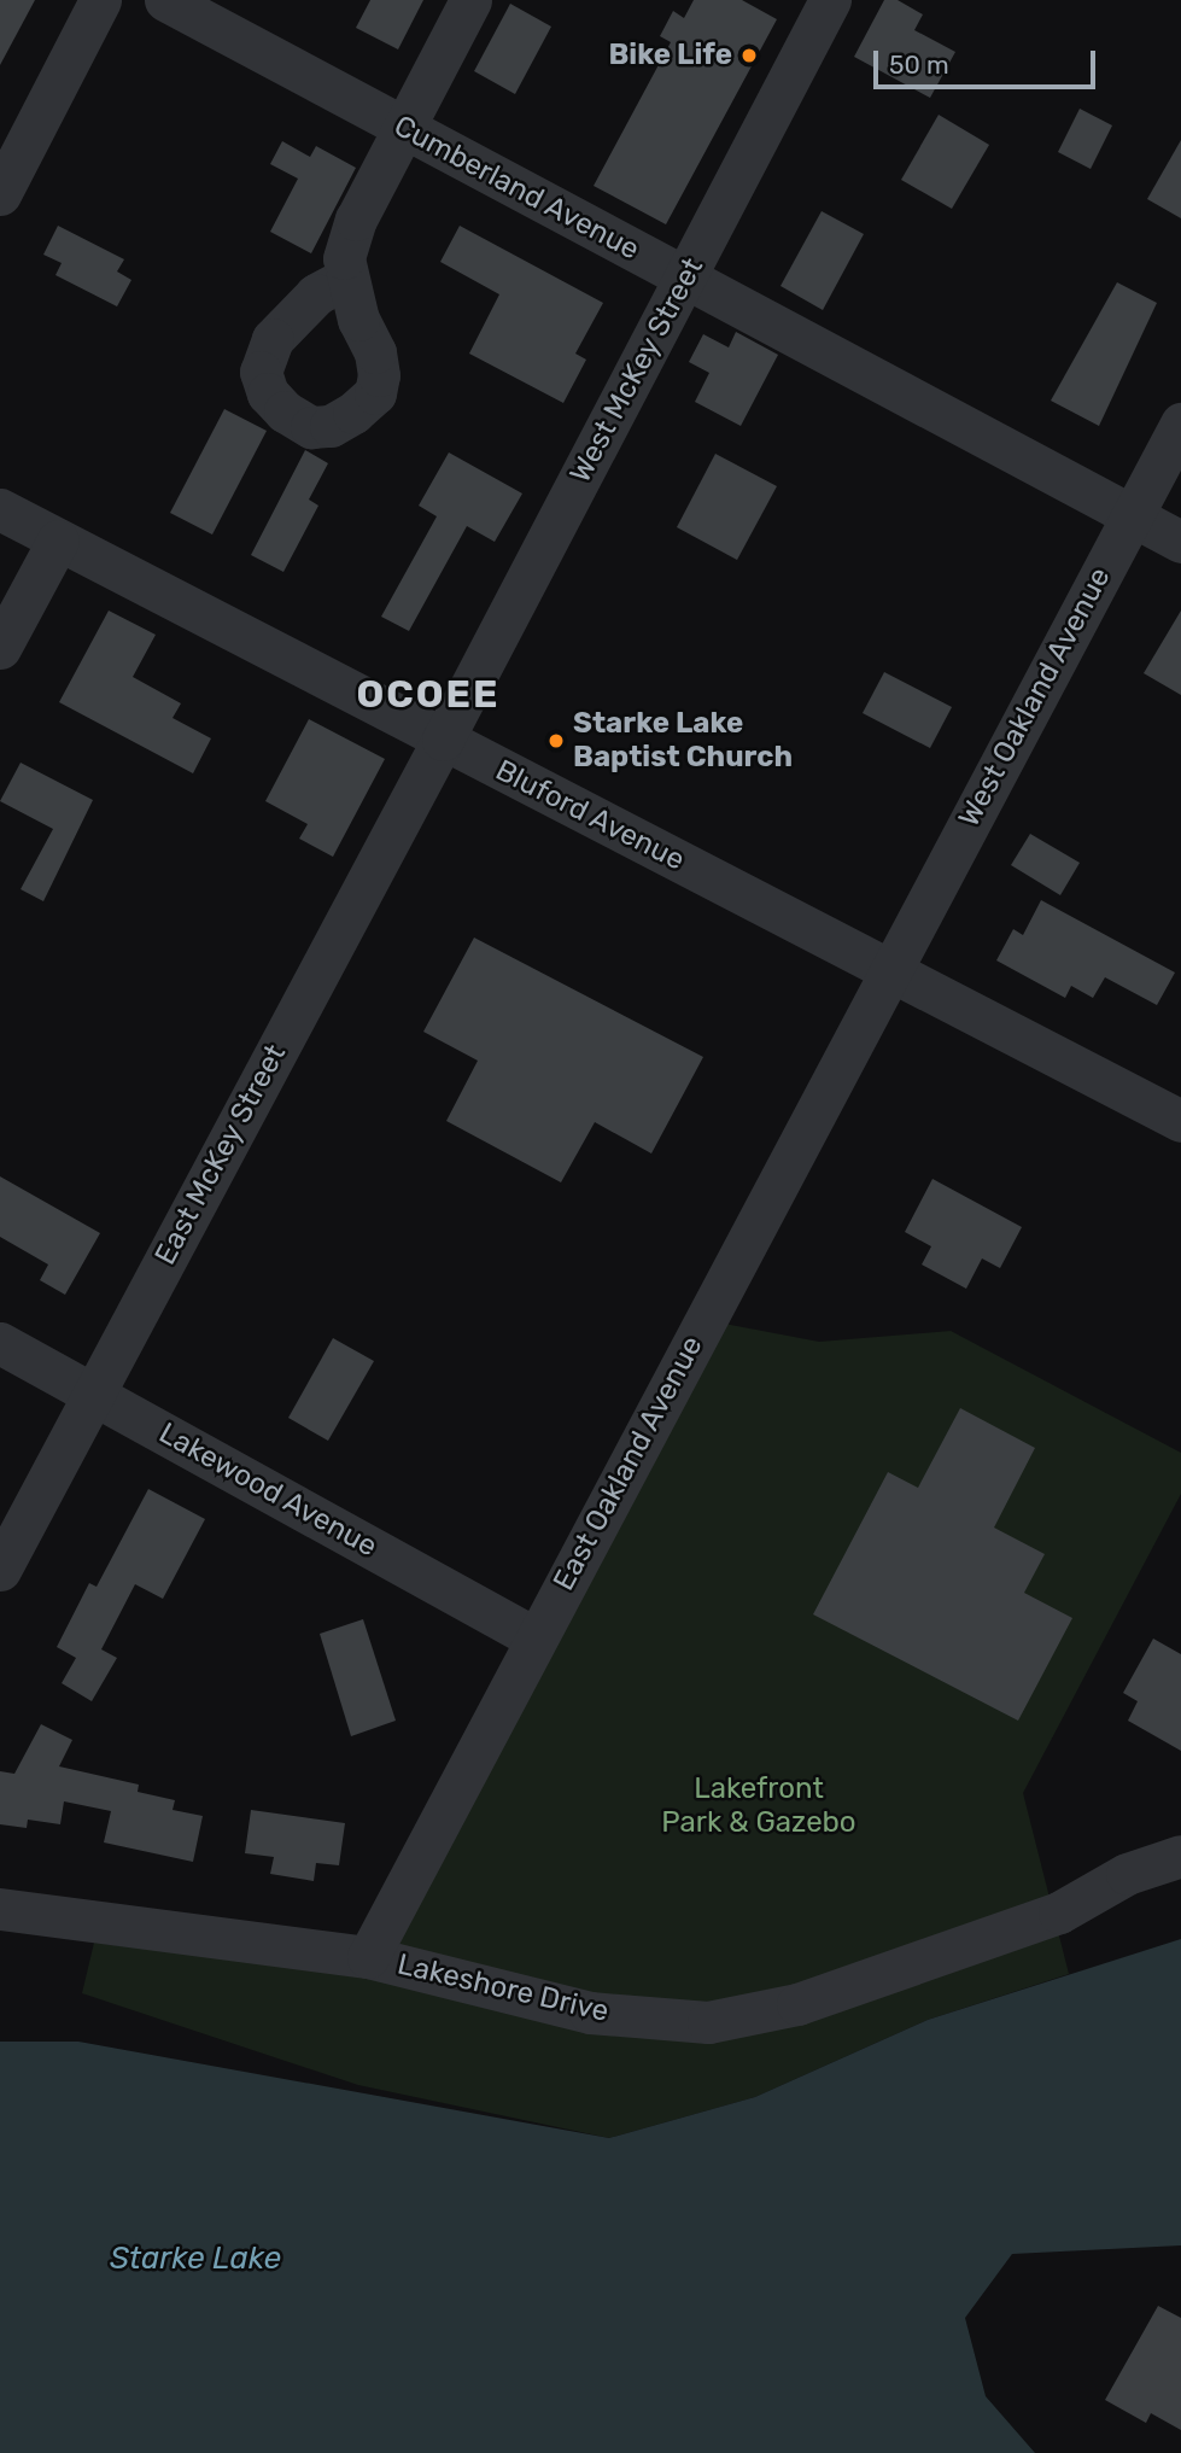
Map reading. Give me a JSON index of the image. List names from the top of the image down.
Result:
{
  "streets": {
    "street": [
      "Cumberland Avenue",
      "West McKey Street",
      "West Oakland Avenue",
      "Bluford Avenue",
      "East McKey Street",
      "East Oakland Avenue",
      "Lakewood Avenue",
      "Lakeshore Drive"
    ]
  },
  "crossings": [
    ["Cumberland Avenue", "West McKey Street"],
    ["Cumberland Avenue", "West Oakland Avenue"],
    ["West McKey Street", "Bluford Avenue"],
    ["West McKey Street", "East McKey Street"],
    ["West Oakland Avenue", "Bluford Avenue"],
    ["West Oakland Avenue", "East Oakland Avenue"],
    ["Bluford Avenue", "East McKey Street"],
    ["Bluford Avenue", "East Oakland Avenue"],
    ["East McKey Street", "Lakewood Avenue"],
    ["East Oakland Avenue", "Lakewood Avenue"],
    ["East Oakland Avenue", "Lakeshore Drive"]
  ],
  "districts": ["OCOEE"],
  "water": ["Starke Lake"],
  "parks": ["Lakefront Park & Gazebo"],
  "places": ["Bike Life", "Starke Lake Baptist Church"],
  "scale_bar": "50 m"
}
